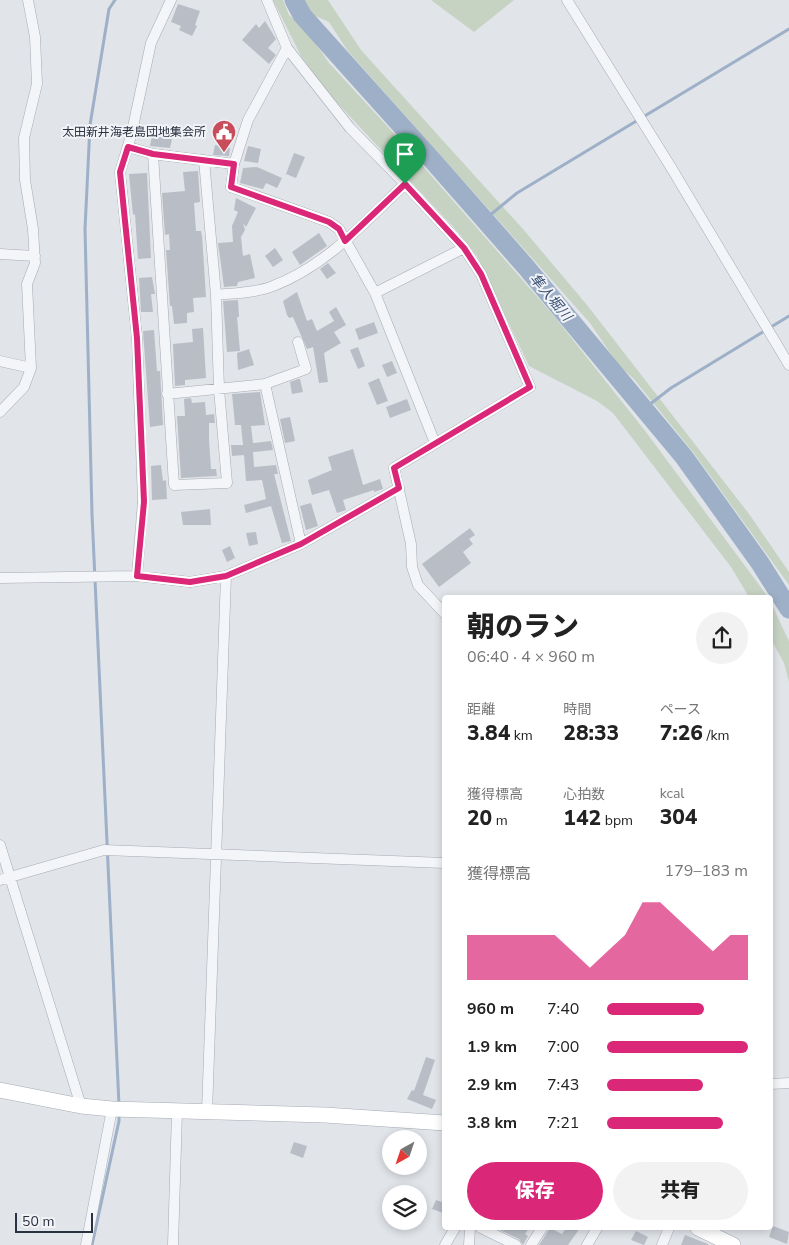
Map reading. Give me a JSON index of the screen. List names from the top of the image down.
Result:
{
  "water": ["隼人堀川"],
  "places": {
    "public building": ["太田新井海老島団地集会所"]
  },
  "scale_bar": "50 m",
  "north": "bottom left",
  "page": {
    "heading": ["朝のラン", "06:40 · 4 × 960 m"],
    "stats": [
      ["距離", "3.84 km"],
      ["時間", "28:33"],
      ["ペース", "7:26 /km"],
      ["獲得標高", "20 m"],
      ["心拍数", "142 bpm"],
      ["kcal", "304"]
    ],
    "chart": ["獲得標高", "179–183 m"],
    "list": [
      {
        "name": "960 m",
        "note": "7:40"
      },
      {
        "name": "1.9 km",
        "note": "7:00"
      },
      {
        "name": "2.9 km",
        "note": "7:43"
      },
      {
        "name": "3.8 km",
        "note": "7:21"
      }
    ],
    "buttons": ["保存", "共有"],
    "scale": "50 m"
  }
}
